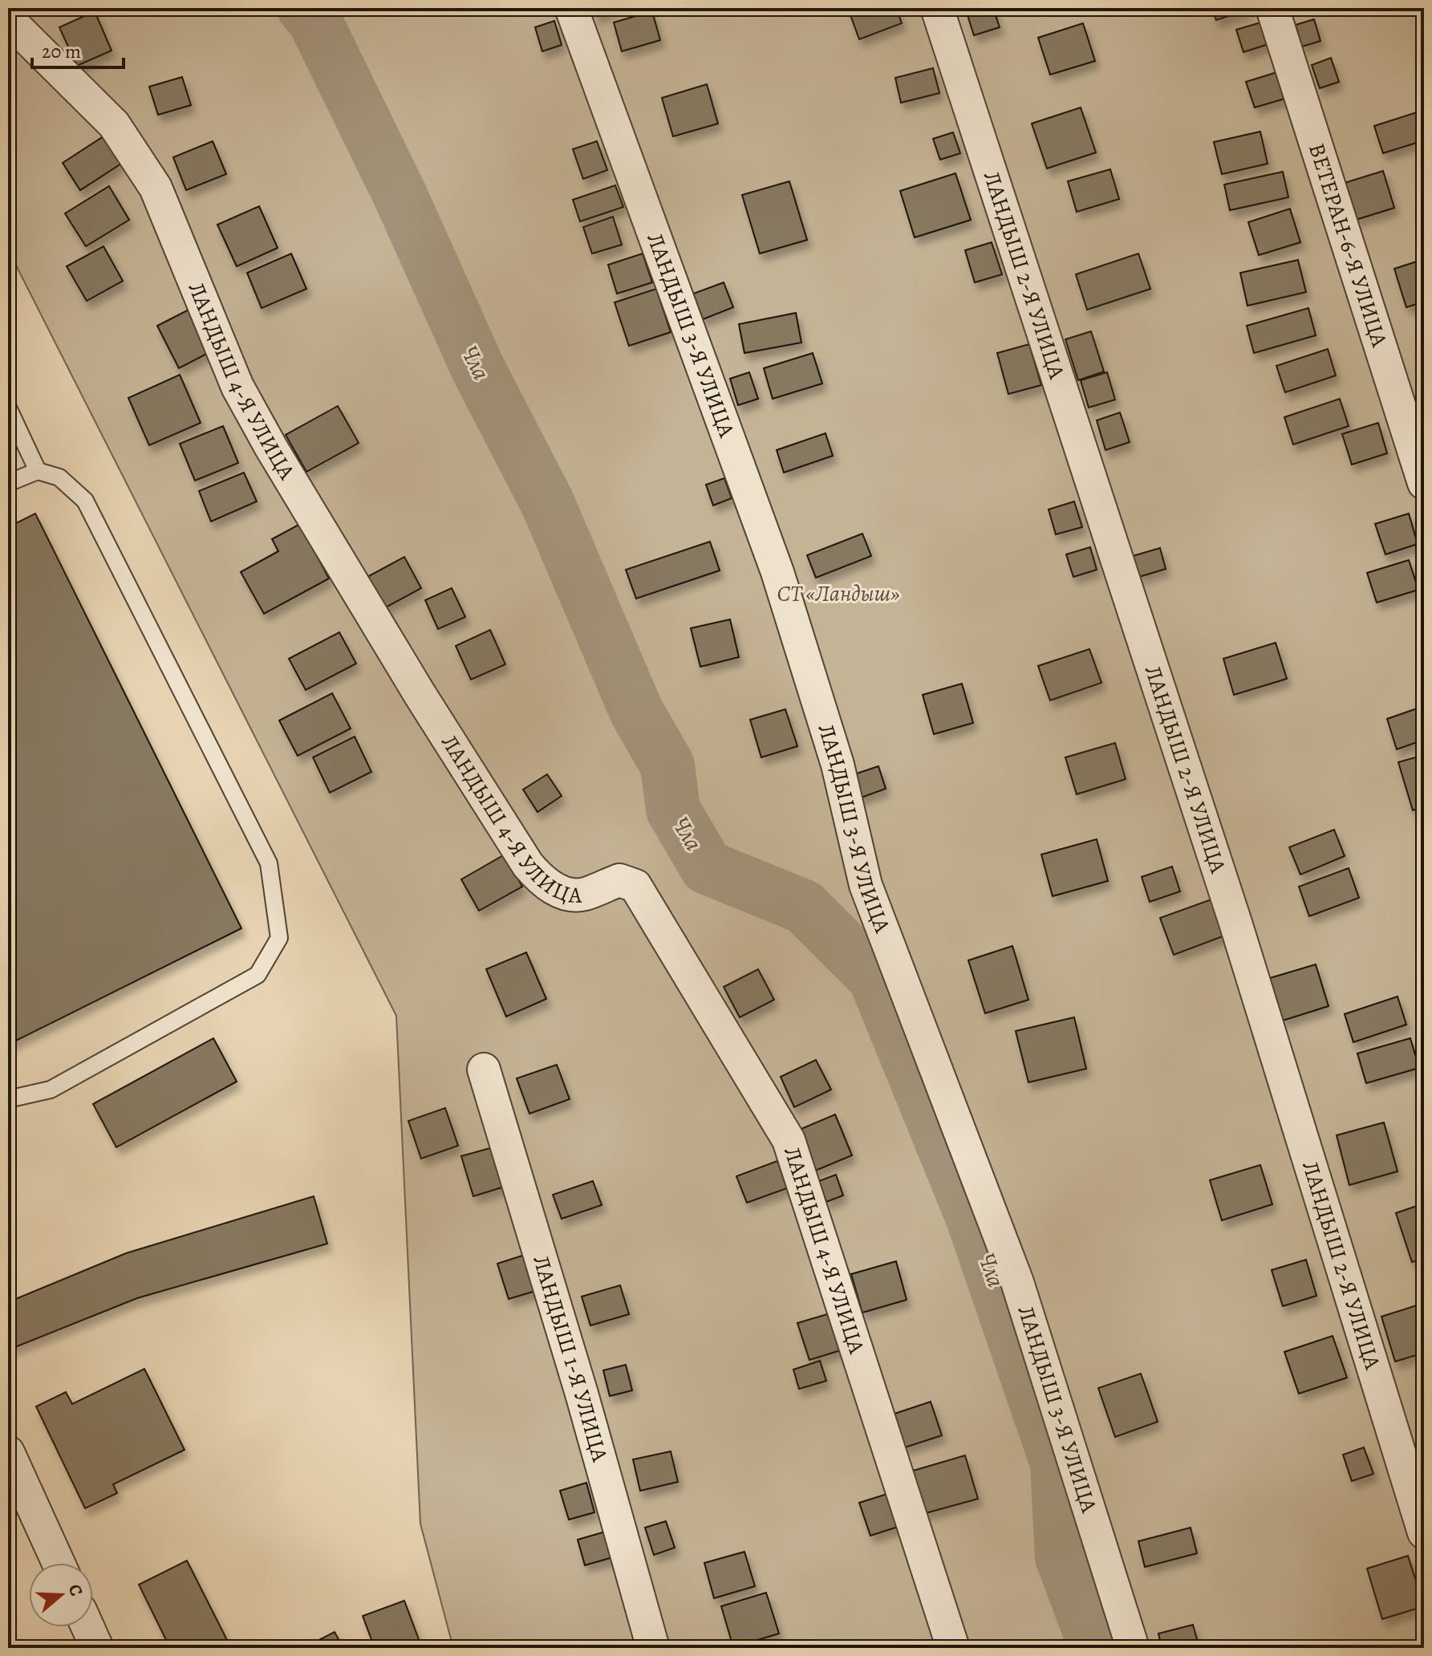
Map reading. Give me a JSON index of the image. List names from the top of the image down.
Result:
{
  "streets": {
    "street": [
      "ВЕТЕРАН-6-Я УЛИЦА",
      "ЛАНДЫШ 2-Я УЛИЦА",
      "ЛАНДЫШ 3-Я УЛИЦА",
      "ЛАНДЫШ 4-Я УЛИЦА",
      "ЛАНДЫШ 1-Я УЛИЦА"
    ]
  },
  "water": ["Чла"],
  "parks": ["СТ «Ландыш»"],
  "scale_bar": "20 m",
  "north": "right"
}
